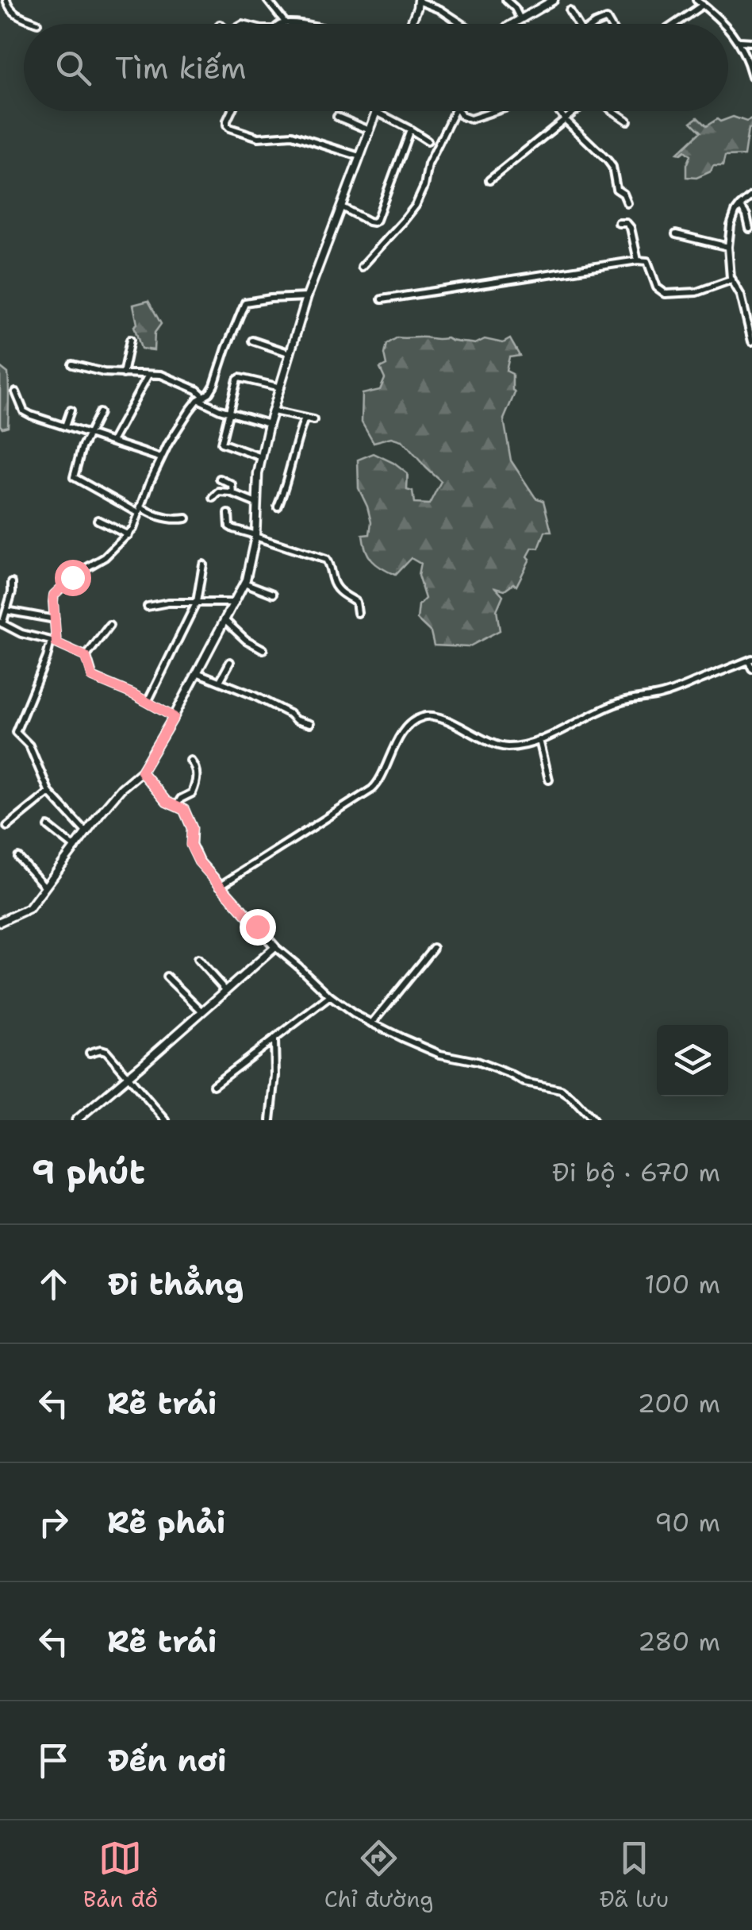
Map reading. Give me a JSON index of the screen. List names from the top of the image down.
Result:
{
  "page": {
    "search": "Tìm kiếm",
    "heading": ["9 phút", "Đi bộ · 670 m"],
    "list": [
      ["Đi thẳng", "100 m"],
      ["Rẽ trái", "200 m"],
      ["Rẽ phải", "90 m"],
      ["Rẽ trái", "280 m"],
      "Đến nơi"
    ],
    "nav": ["Bản đồ", "Chỉ đường", "Đã lưu"]
  }
}
